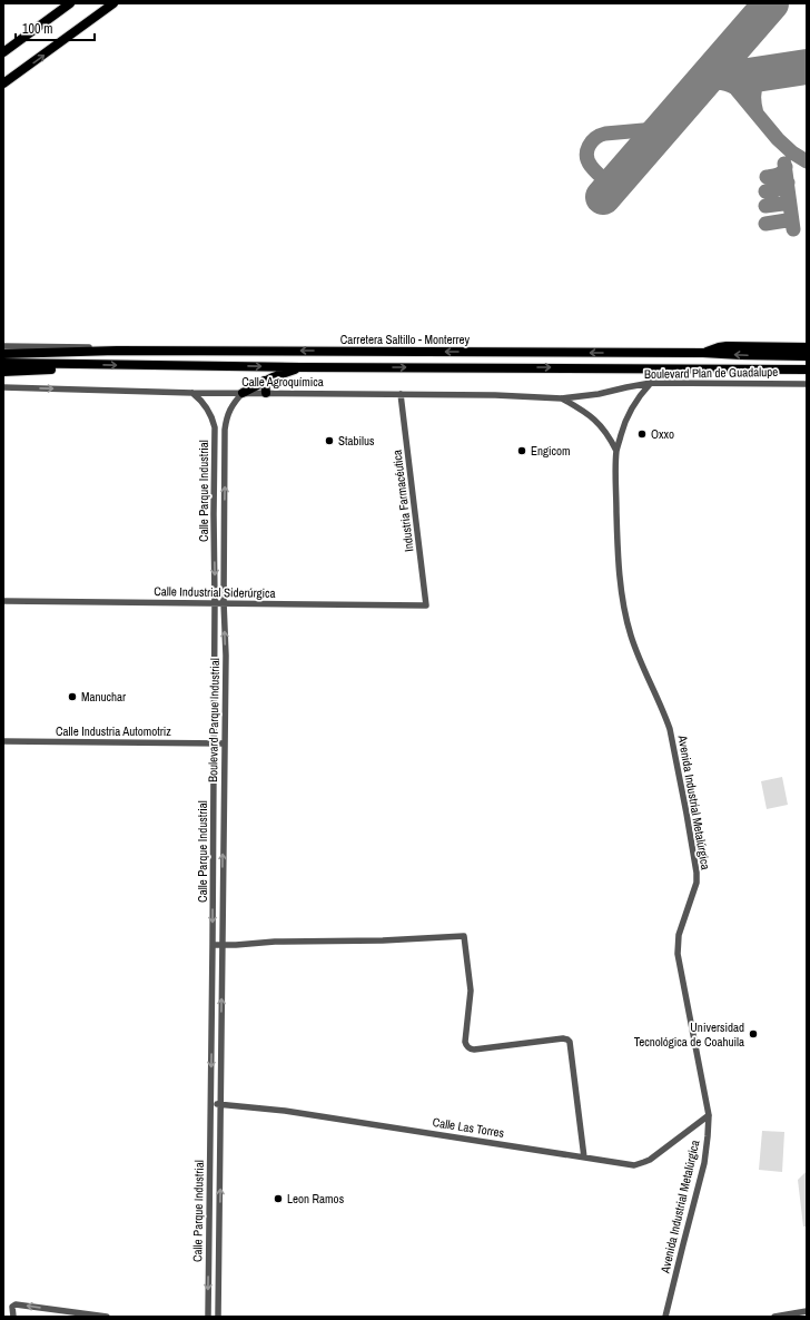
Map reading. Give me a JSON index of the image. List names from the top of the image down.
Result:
{
  "streets": {
    "highway": ["Carretera Saltillo - Monterrey"],
    "street": [
      "Boulevard Plan de Guadalupe",
      "Calle Agroquímica",
      "Calle Parque Industrial",
      "Industria Farmacéutica",
      "Calle Industrial Siderúrgica",
      "Boulevard Parque Industrial",
      "Calle Industria Automotriz",
      "Avenida Industrial Metalúrgica",
      "Calle Las Torres"
    ]
  },
  "crossings": [
    ["Boulevard Plan de Guadalupe", "Calle Agroquímica"],
    ["Boulevard Plan de Guadalupe", "Avenida Industrial Metalúrgica"],
    ["Calle Agroquímica", "Calle Parque Industrial"],
    ["Calle Agroquímica", "Industria Farmacéutica"],
    ["Calle Agroquímica", "Boulevard Parque Industrial"],
    ["Calle Agroquímica", "Avenida Industrial Metalúrgica"],
    ["Calle Parque Industrial", "Calle Industrial Siderúrgica"],
    ["Calle Parque Industrial", "Boulevard Parque Industrial"],
    ["Calle Parque Industrial", "Calle Industria Automotriz"],
    ["Calle Parque Industrial", "Calle Las Torres"],
    ["Industria Farmacéutica", "Calle Industrial Siderúrgica"],
    ["Calle Industrial Siderúrgica", "Boulevard Parque Industrial"],
    ["Boulevard Parque Industrial", "Calle Industria Automotriz"],
    ["Avenida Industrial Metalúrgica", "Calle Las Torres"]
  ],
  "one_way": ["Boulevard Parque Industrial"],
  "places": [
    "Oxxo",
    "Stabilus",
    "Engicom",
    "Manuchar",
    "Universidad Tecnológica de Coahuila",
    "Leon Ramos"
  ],
  "scale_bar": "100 m"
}
